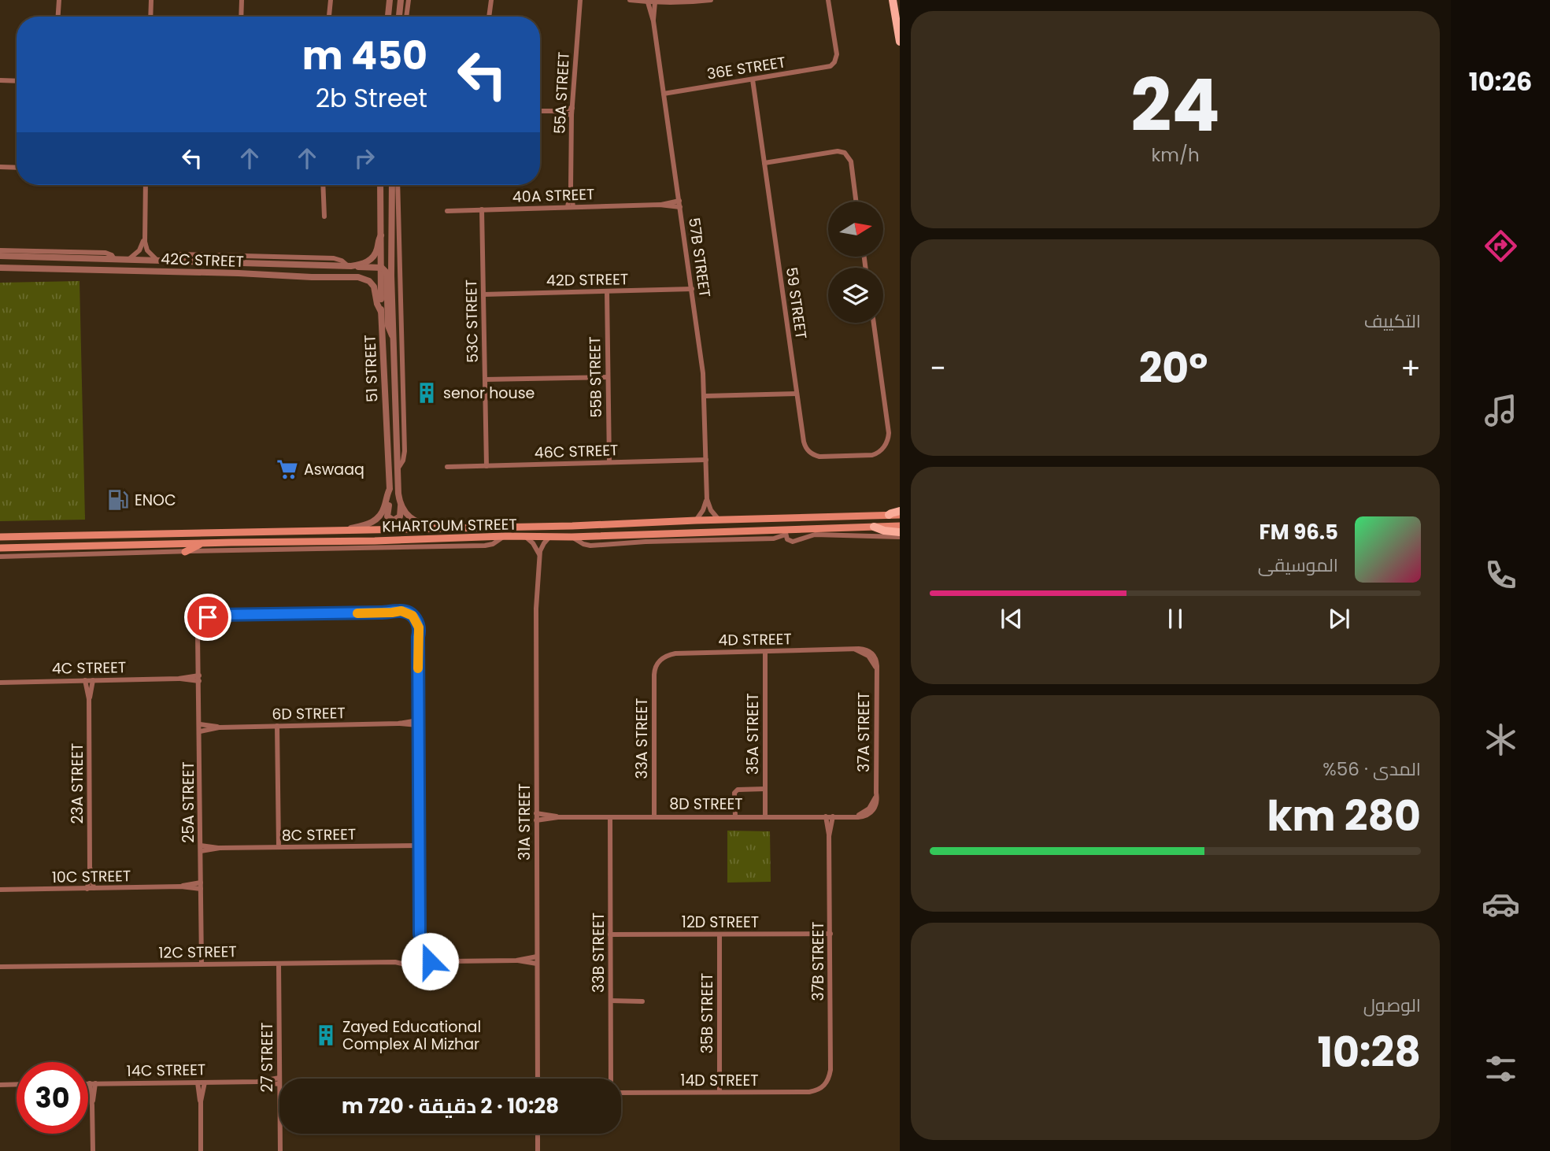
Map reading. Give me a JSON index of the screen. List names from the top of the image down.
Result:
{
  "streets": {
    "main road": ["KHARTOUM STREET"],
    "street": [
      "36E STREET",
      "55A STREET",
      "40A STREET",
      "57B STREET",
      "42C STREET",
      "42D STREET",
      "59 STREET",
      "53C STREET",
      "51 STREET",
      "55B STREET",
      "46C STREET",
      "4D STREET",
      "4C STREET",
      "6D STREET",
      "37A STREET",
      "35A STREET",
      "33A STREET",
      "23A STREET",
      "25A STREET",
      "8D STREET",
      "31A STREET",
      "8C STREET",
      "10C STREET",
      "12D STREET",
      "12C STREET",
      "33B STREET",
      "37B STREET",
      "35B STREET",
      "27 STREET",
      "14C STREET",
      "14D STREET"
    ]
  },
  "crossings": [
    ["36E STREET", "57B STREET"],
    ["36E STREET", "59 STREET"],
    ["55A STREET", "40A STREET"],
    ["40A STREET", "57B STREET"],
    ["40A STREET", "53C STREET"],
    ["57B STREET", "42D STREET"],
    ["57B STREET", "46C STREET"],
    ["57B STREET", "KHARTOUM STREET"],
    ["42C STREET", "51 STREET"],
    ["42D STREET", "53C STREET"],
    ["42D STREET", "55B STREET"],
    ["53C STREET", "46C STREET"],
    ["51 STREET", "KHARTOUM STREET"],
    ["55B STREET", "46C STREET"],
    ["KHARTOUM STREET", "31A STREET"],
    ["4D STREET", "37A STREET"],
    ["4D STREET", "35A STREET"],
    ["4D STREET", "33A STREET"],
    ["4C STREET", "23A STREET"],
    ["4C STREET", "25A STREET"],
    ["6D STREET", "25A STREET"],
    ["37A STREET", "8D STREET"],
    ["35A STREET", "8D STREET"],
    ["33A STREET", "8D STREET"],
    ["23A STREET", "10C STREET"],
    ["25A STREET", "8C STREET"],
    ["25A STREET", "10C STREET"],
    ["25A STREET", "12C STREET"],
    ["8D STREET", "31A STREET"],
    ["8D STREET", "33B STREET"],
    ["8D STREET", "37B STREET"],
    ["12D STREET", "33B STREET"],
    ["12D STREET", "37B STREET"],
    ["12D STREET", "35B STREET"],
    ["12C STREET", "27 STREET"],
    ["37B STREET", "14D STREET"],
    ["35B STREET", "14D STREET"],
    ["27 STREET", "14C STREET"]
  ],
  "places": {
    "building": ["senor house", "Zayed Educational Complex Al Mizhar"],
    "supermarket": ["Aswaaq"],
    "fuel station": ["ENOC"]
  },
  "north": "right",
  "page": {
    "tabs": "10:26",
    "tile": [
      ["24", "km/h"],
      "التكييف",
      ["المدى · 56%", "280 km"],
      ["الوصول", "10:28"]
    ],
    "turn": ["450 m", "2b Street"],
    "heat": ["−", "20°", "+"],
    "song": ["96.5 FM", "الموسيقى"],
    "limit": "30",
    "trip": "10:28 · 2 دقيقة · 720 m"
  }
}
